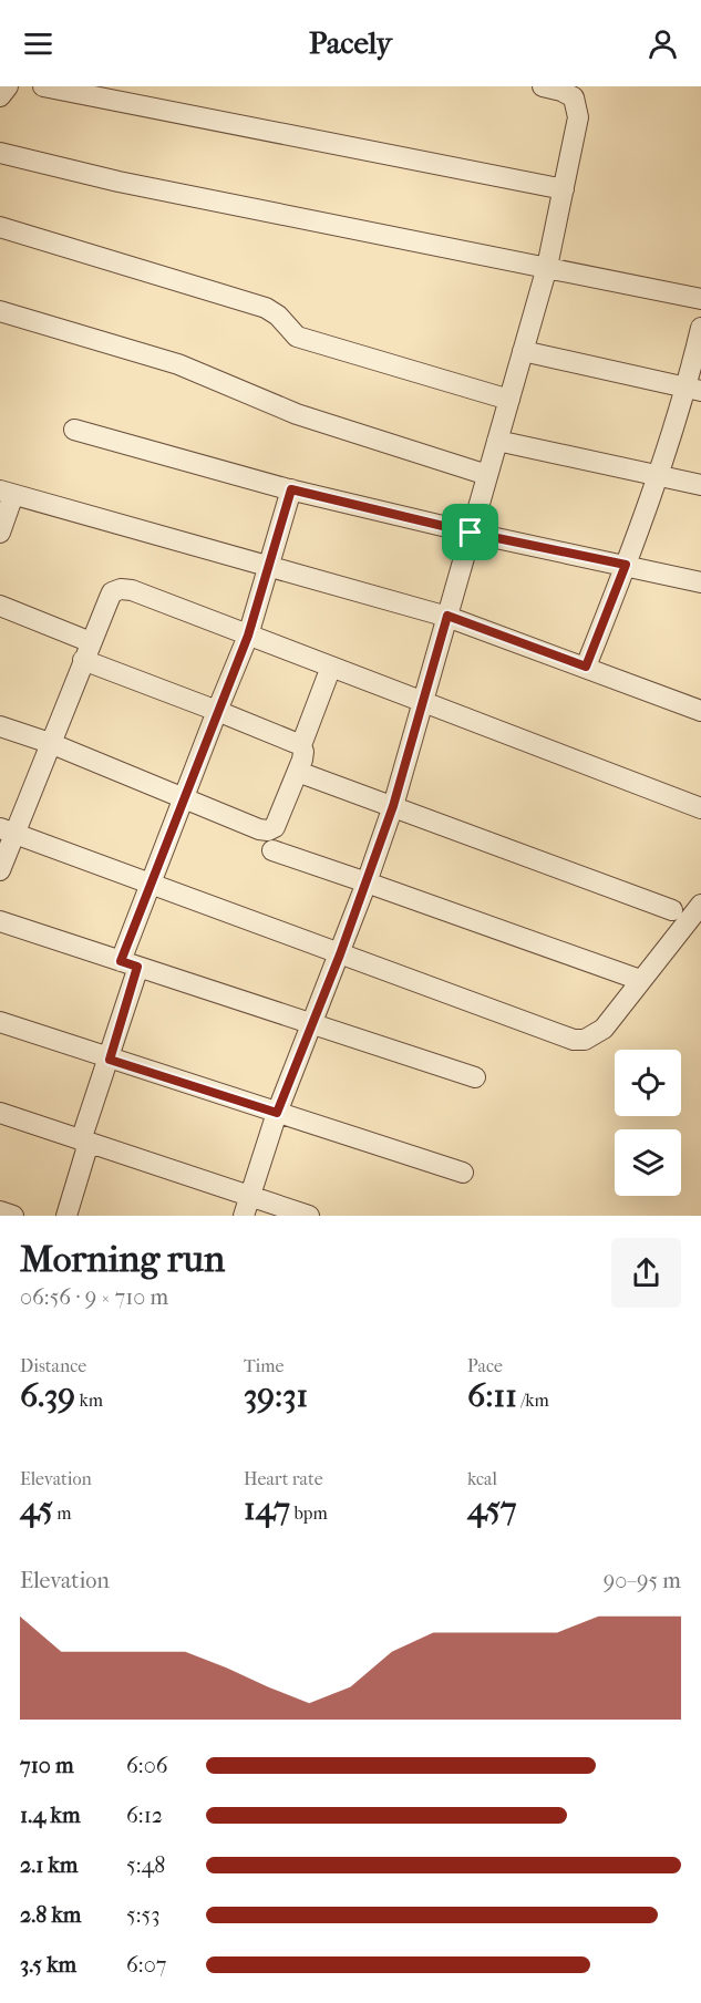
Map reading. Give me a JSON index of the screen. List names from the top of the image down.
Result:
{
  "page": {
    "header": "Pacely",
    "heading": ["Morning run", "06:56 · 9 × 710 m"],
    "stats": [
      ["Distance", "6.39 km"],
      ["Time", "39:31"],
      ["Pace", "6:11 /km"],
      ["Elevation", "45 m"],
      ["Heart rate", "147 bpm"],
      ["kcal", "457"]
    ],
    "chart": ["Elevation", "90–95 m"],
    "list": [
      {
        "name": "710 m",
        "note": "6:06"
      },
      {
        "name": "1.4 km",
        "note": "6:12"
      },
      {
        "name": "2.1 km",
        "note": "5:48"
      },
      {
        "name": "2.8 km",
        "note": "5:53"
      },
      {
        "name": "3.5 km",
        "note": "6:07"
      }
    ]
  }
}
